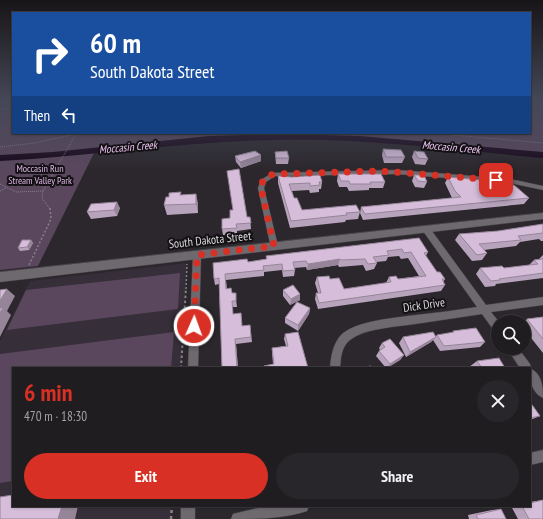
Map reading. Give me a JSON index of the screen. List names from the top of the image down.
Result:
{
  "streets": {
    "street": ["South Dakota Street", "Dick Drive"]
  },
  "water": ["Moccasin Creek"],
  "parks": ["Moccasin Run Stream Valley Park"],
  "page": {
    "turn": ["60 m", "South Dakota Street"],
    "then": "Then",
    "heading": ["6 min", "470 m · 18:30"],
    "buttons": ["Exit", "Share"]
  }
}
